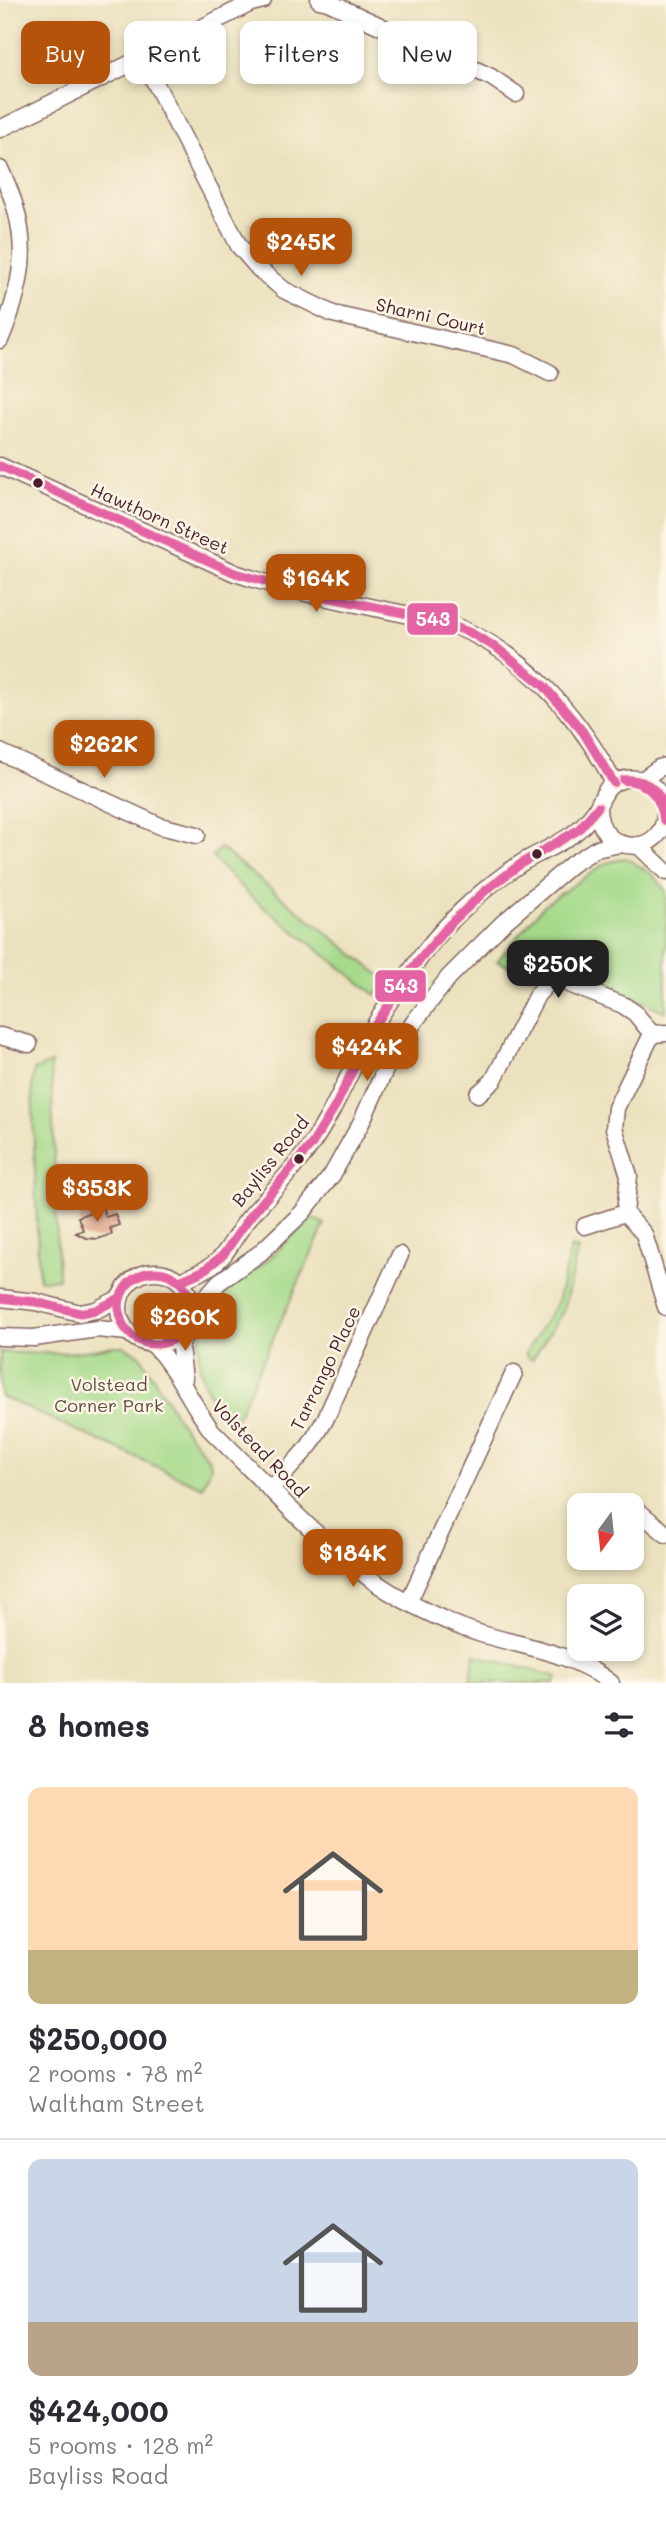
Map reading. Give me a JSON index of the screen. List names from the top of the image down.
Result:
{
  "streets": {
    "street": [
      "Sharni Court",
      "Hawthorn Street",
      "Bayliss Road",
      "Tarrango Place",
      "Volstead Road"
    ]
  },
  "crossings": [
    ["Hawthorn Street", "Bayliss Road"],
    ["Bayliss Road", "Volstead Road"],
    ["Tarrango Place", "Volstead Road"]
  ],
  "parks": ["Volstead Corner Park"],
  "lines": ["transit line 543"],
  "north": "bottom",
  "page": {
    "chip": [
      "Buy",
      "Rent",
      "Filters",
      "New"
    ],
    "price": [
      "$245K",
      "$164K",
      "$262K",
      "$250K",
      "$424K",
      "$353K",
      "$260K",
      "$184K"
    ],
    "heading": "8 homes",
    "list": [
      {
        "name": "$250,000",
        "note": "2 rooms · 78 m² · Waltham Street"
      },
      {
        "name": "$424,000",
        "note": "5 rooms · 128 m² · Bayliss Road"
      }
    ]
  }
}
